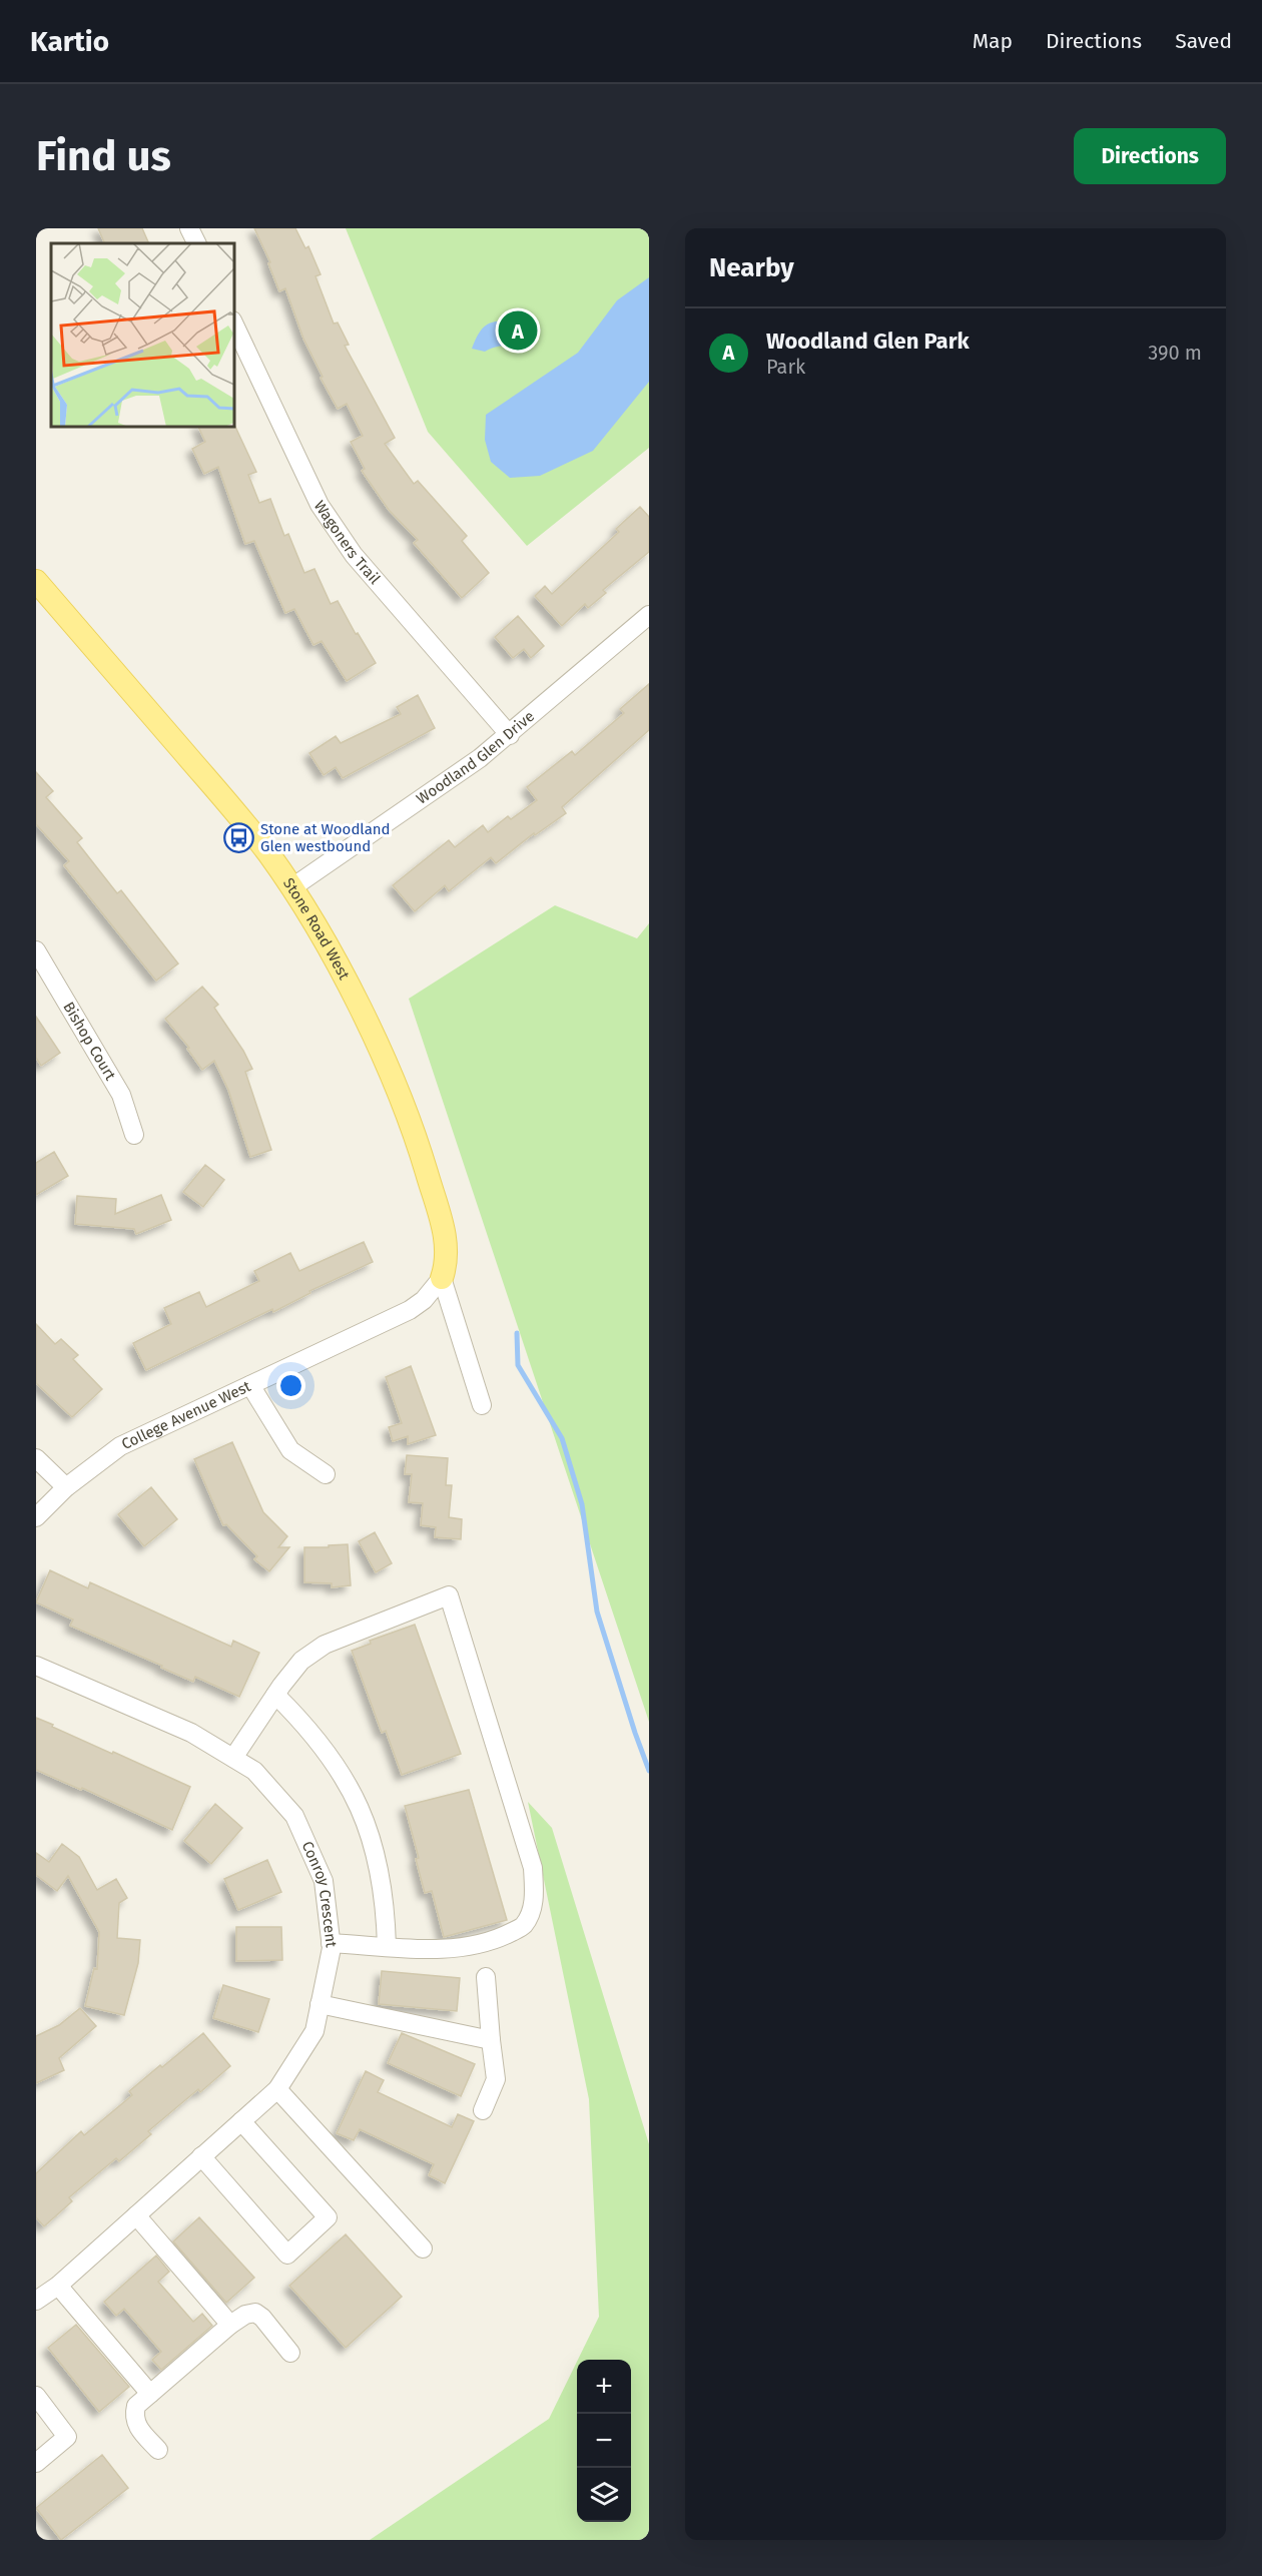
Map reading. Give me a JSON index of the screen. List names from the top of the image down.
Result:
{
  "streets": {
    "main road": ["Stone Road West"],
    "street": [
      "Wagoners Trail",
      "Woodland Glen Drive",
      "Bishop Court",
      "College Avenue West",
      "Conroy Crescent"
    ]
  },
  "crossings": [
    ["Wagoners Trail", "Woodland Glen Drive"],
    ["Woodland Glen Drive", "Stone Road West"],
    ["Stone Road West", "College Avenue West"]
  ],
  "places": {
    "bus stop": ["Stone at Woodland Glen westbound"]
  },
  "page": {
    "header": "Kartio",
    "nav": ["Map", "Directions", "Saved"],
    "buttons": "Directions",
    "title": "Find us",
    "heading": "Nearby",
    "list": [
      {
        "mark": "A",
        "name": "Woodland Glen Park",
        "note": "Park",
        "value": "390 m"
      }
    ],
    "pins": "A",
    "map_buttons": ["+", "−"]
  }
}
